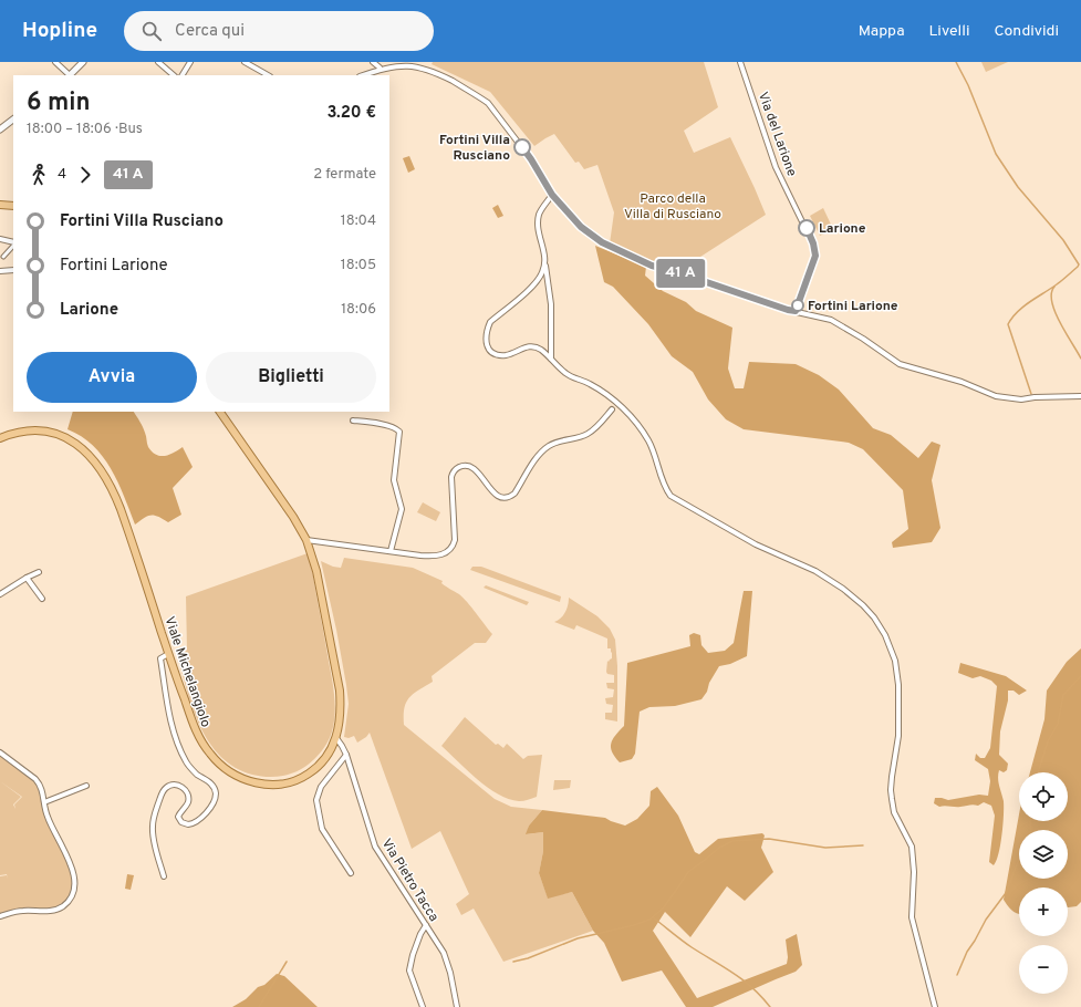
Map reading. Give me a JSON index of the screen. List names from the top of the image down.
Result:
{
  "streets": {
    "main road": ["Viale Michelangiolo"],
    "street": ["Via del Larione", "Via Pietro Tacca"]
  },
  "crossings": [
    ["Viale Michelangiolo", "Via Pietro Tacca"]
  ],
  "parks": ["Parco della Villa di Rusciano"],
  "places": ["Fortini Villa Rusciano", "Larione", "Fortini Larione"],
  "page": {
    "header": "Hopline",
    "search": "Cerca qui",
    "nav": ["Mappa", "Livelli", "Condividi"],
    "on_map": "41 A",
    "heading": ["6 min", "18:00 – 18:06 · Bus", "3.20 €"],
    "legs": ["4", "41 A", "2 fermate"],
    "list": [
      {
        "name": "Fortini Villa Rusciano",
        "value": "18:04"
      },
      {
        "name": "Fortini Larione",
        "value": "18:05"
      },
      {
        "name": "Larione",
        "value": "18:06"
      }
    ],
    "buttons": ["Avvia", "Biglietti"],
    "map_buttons": ["+", "−"]
  }
}
